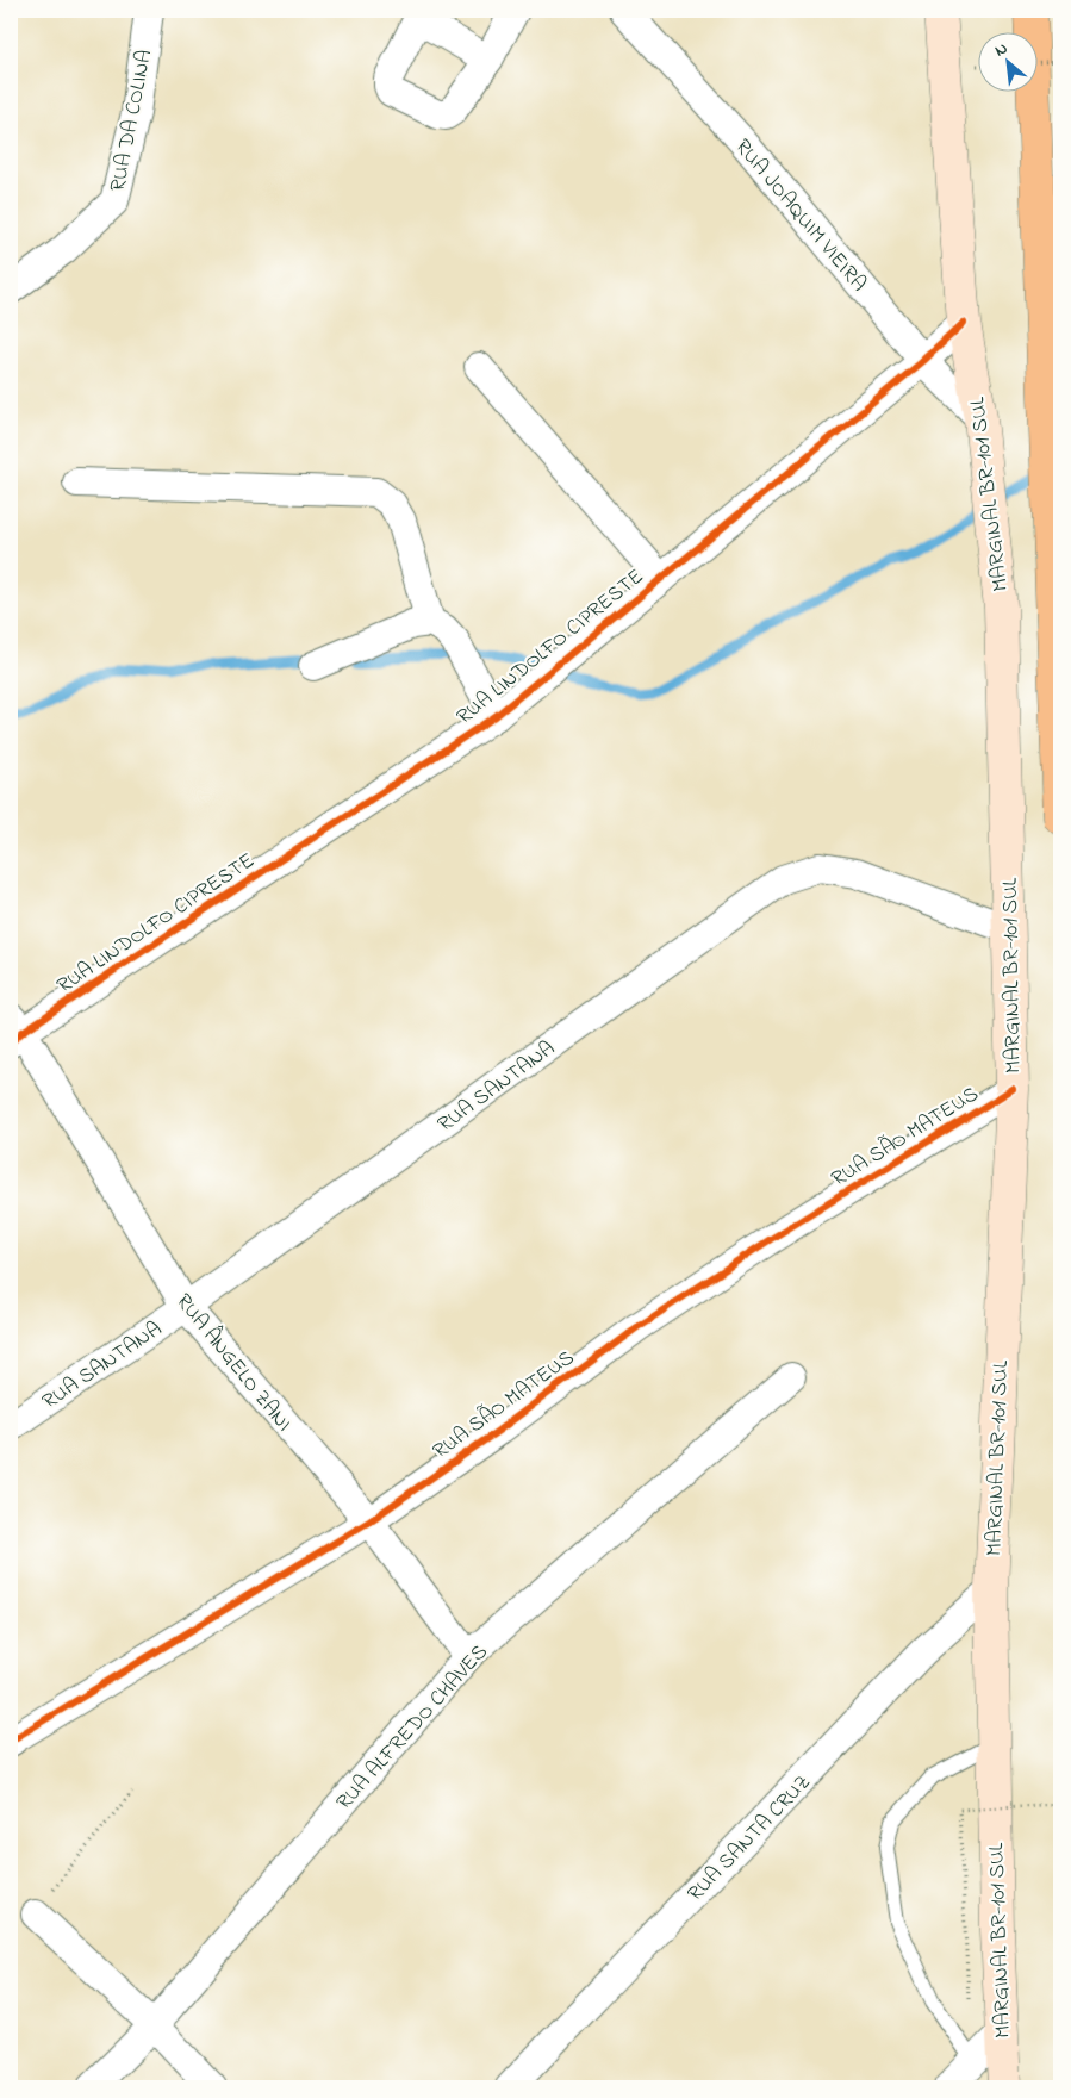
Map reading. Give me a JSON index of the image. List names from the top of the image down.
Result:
{
  "streets": {
    "main road": ["MARGINAL BR-101 SUL"],
    "street": [
      "RUA DA COLINA",
      "RUA JOAQUIM VIEIRA",
      "RUA LINDOLFO CIPRESTE",
      "RUA SANTANA",
      "RUA SÃO MATEUS",
      "RUA ÂNGELO ZANI",
      "RUA ALFREDO CHAVES",
      "RUA SANTA CRUZ"
    ]
  },
  "crossings": [
    ["RUA JOAQUIM VIEIRA", "MARGINAL BR-101 SUL"],
    ["RUA JOAQUIM VIEIRA", "RUA LINDOLFO CIPRESTE"],
    ["MARGINAL BR-101 SUL", "RUA LINDOLFO CIPRESTE"],
    ["MARGINAL BR-101 SUL", "RUA SANTANA"],
    ["MARGINAL BR-101 SUL", "RUA SÃO MATEUS"],
    ["MARGINAL BR-101 SUL", "RUA SANTA CRUZ"],
    ["RUA LINDOLFO CIPRESTE", "RUA ÂNGELO ZANI"],
    ["RUA SANTANA", "RUA ÂNGELO ZANI"],
    ["RUA SÃO MATEUS", "RUA ÂNGELO ZANI"],
    ["RUA ÂNGELO ZANI", "RUA ALFREDO CHAVES"]
  ],
  "north": "top left"
}
